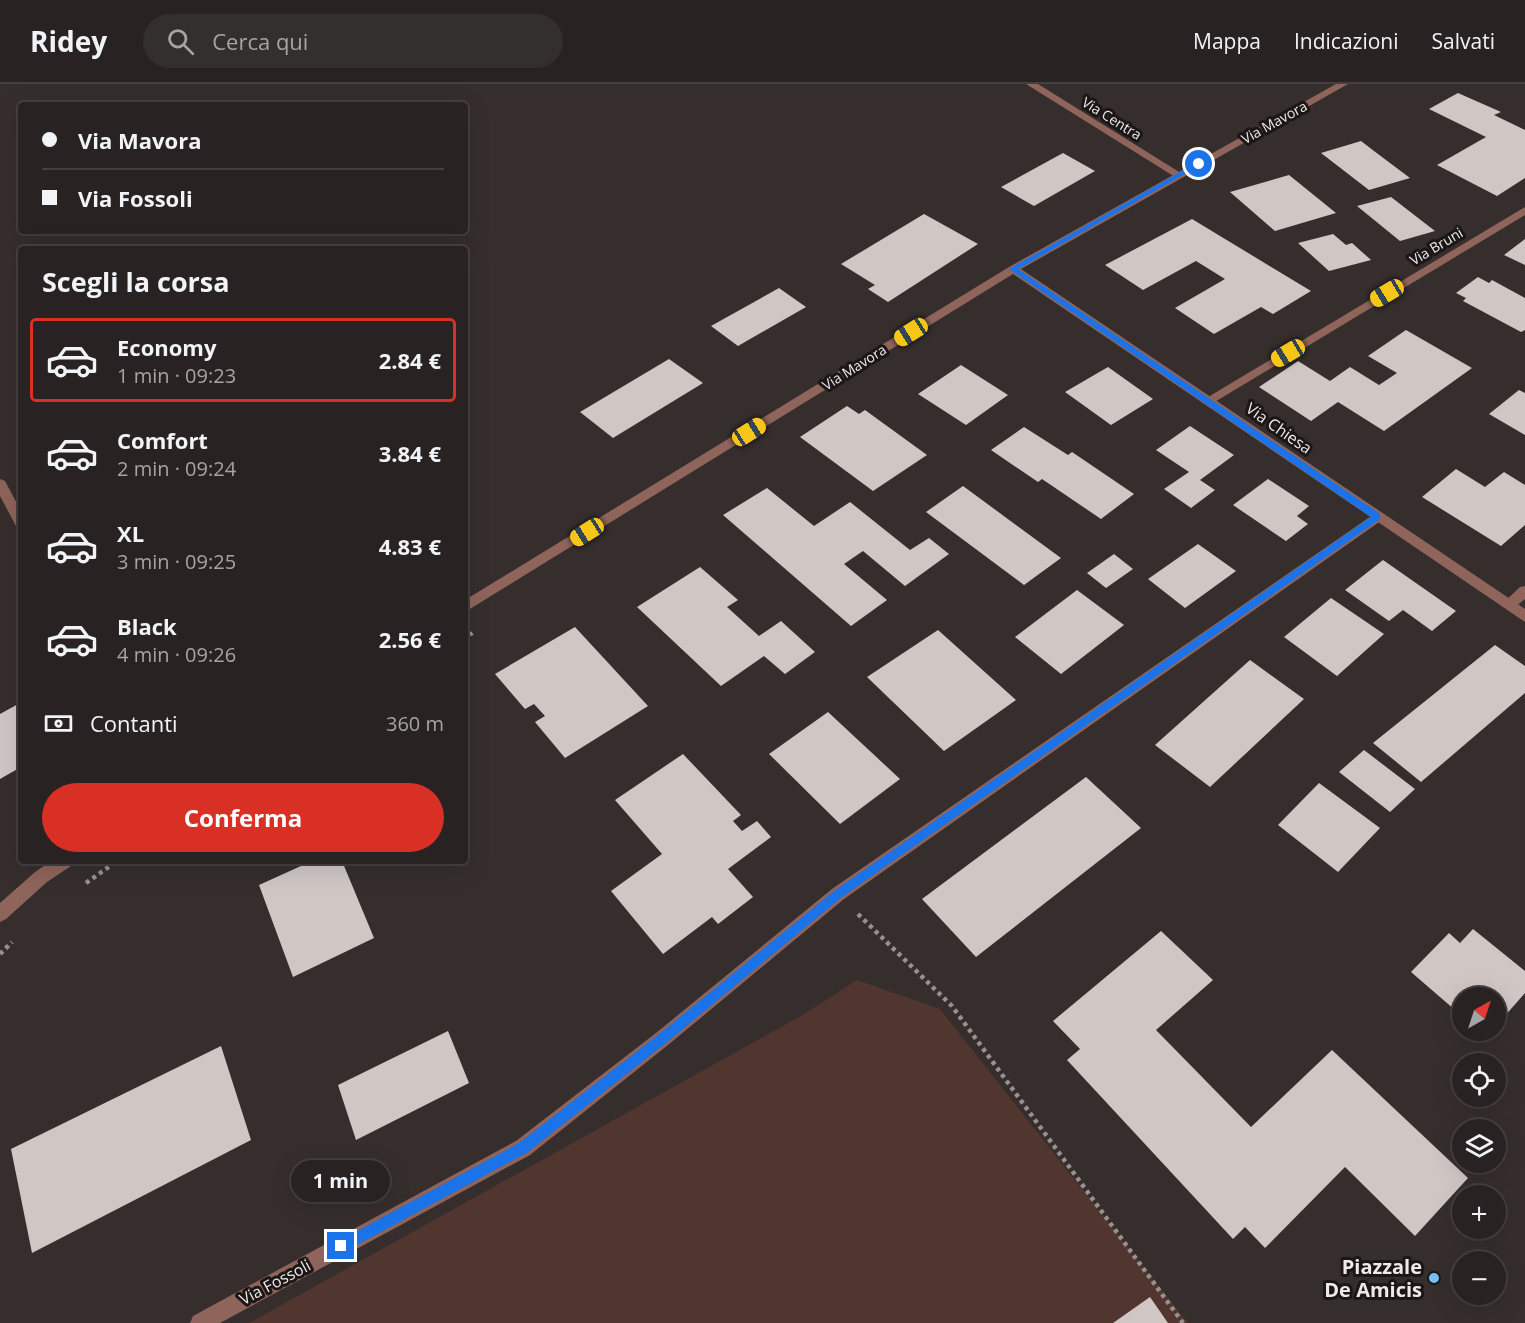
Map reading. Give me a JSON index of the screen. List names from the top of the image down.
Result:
{
  "streets": {
    "street": [
      "Via Centra",
      "Via Mavora",
      "Via Bruni",
      "Via Chiesa",
      "Via Fossoli"
    ]
  },
  "crossings": [
    ["Via Centra", "Via Mavora"],
    ["Via Mavora", "Via Chiesa"],
    ["Via Bruni", "Via Chiesa"],
    ["Via Chiesa", "Via Fossoli"]
  ],
  "places": ["Piazzale De Amicis"],
  "north": "top right",
  "page": {
    "header": "Ridey",
    "search": "Cerca qui",
    "nav": ["Mappa", "Indicazioni", "Salvati"],
    "banner": ["Via Mavora", "Via Fossoli"],
    "heading": "Scegli la corsa",
    "list": [
      {
        "name": "Economy",
        "note": "1 min · 09:23",
        "value": "2.84 €"
      },
      {
        "name": "Comfort",
        "note": "2 min · 09:24",
        "value": "3.84 €"
      },
      {
        "name": "XL",
        "note": "3 min · 09:25",
        "value": "4.83 €"
      },
      {
        "name": "Black",
        "note": "4 min · 09:26",
        "value": "2.56 €"
      }
    ],
    "pay": ["Contanti", "360 m"],
    "buttons": "Conferma",
    "map_buttons": ["+", "−"],
    "bubble": "1 min"
  }
}
